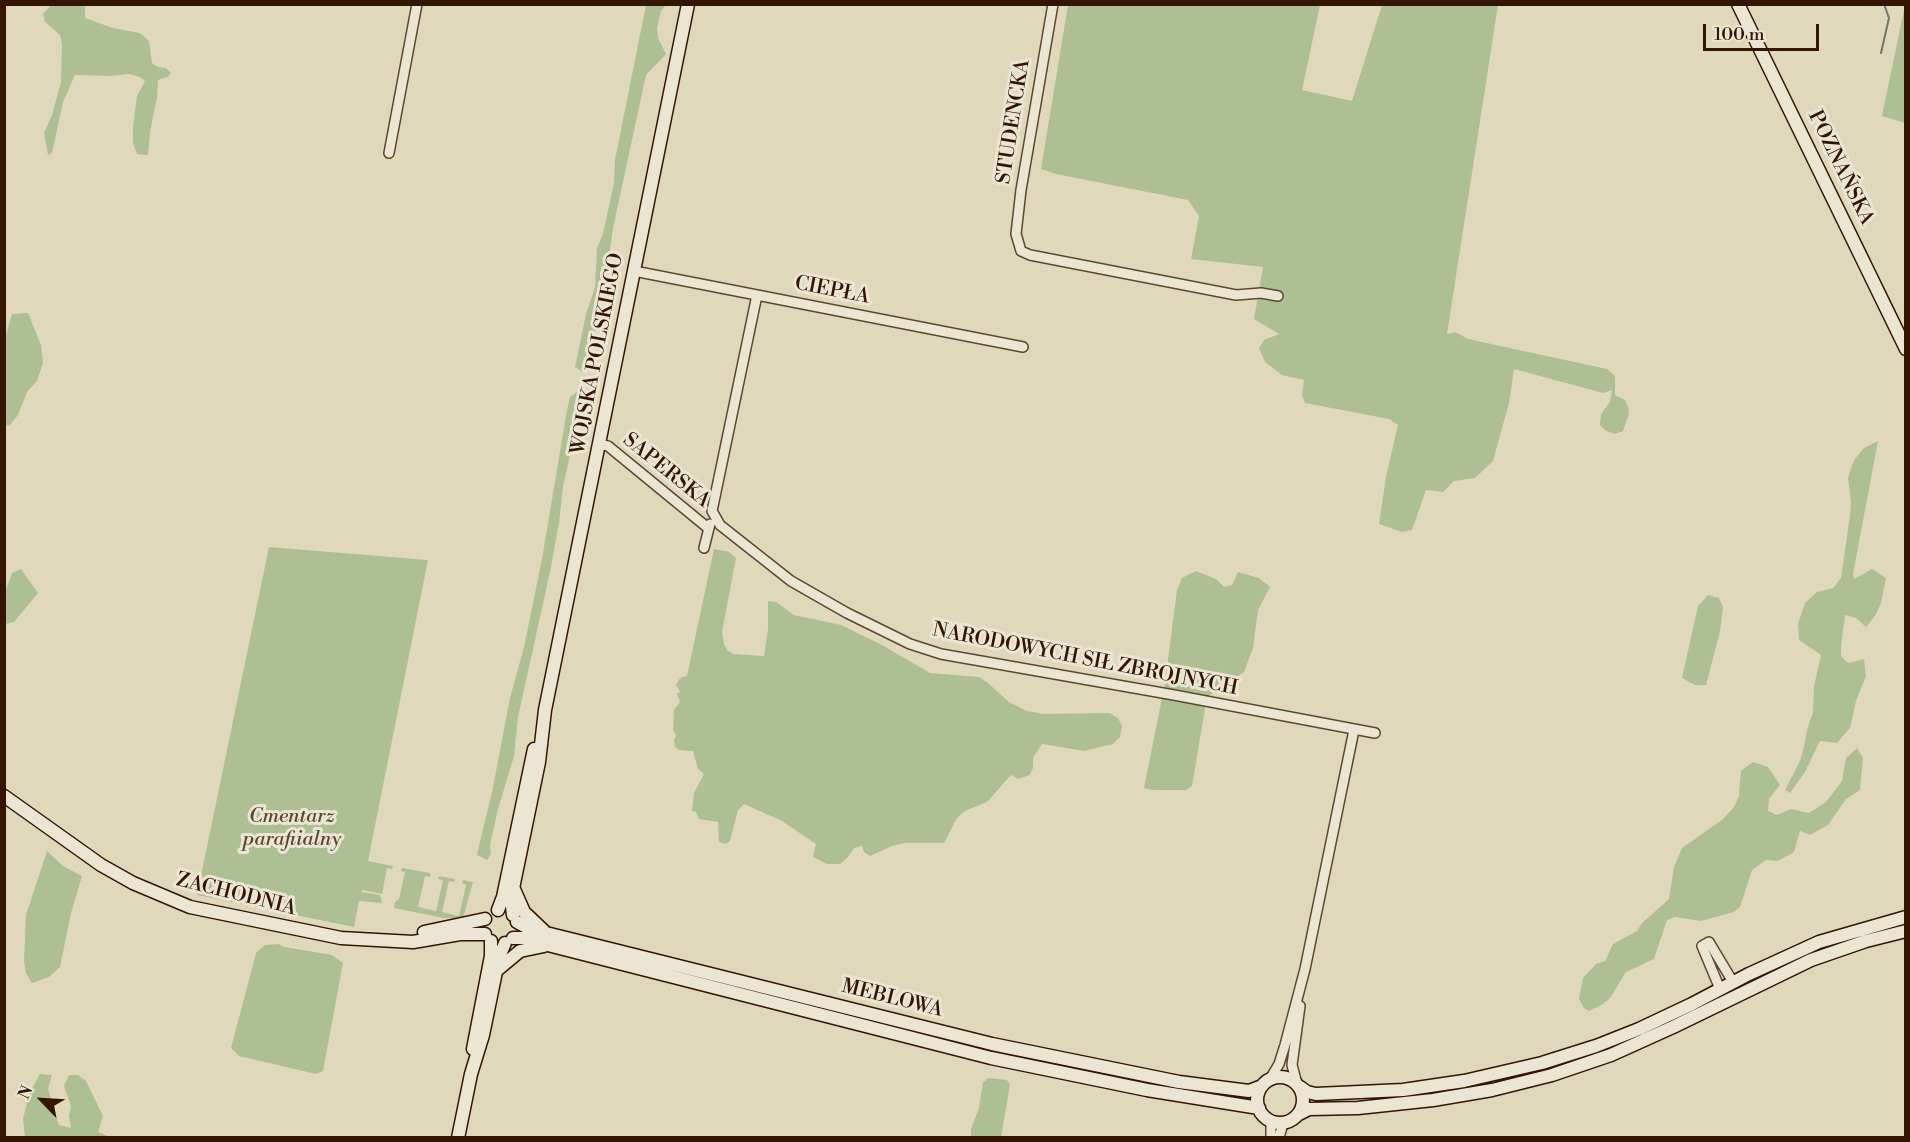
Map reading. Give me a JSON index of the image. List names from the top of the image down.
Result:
{
  "streets": {
    "main road": [
      "POZNAŃSKA",
      "WOJSKA POLSKIEGO",
      "ZACHODNIA",
      "MEBLOWA"
    ],
    "street": [
      "STUDENCKA",
      "CIEPŁA",
      "SAPERSKA",
      "NARODOWYCH SIŁ ZBROJNYCH"
    ]
  },
  "crossings": [
    ["CIEPŁA", "WOJSKA POLSKIEGO"],
    ["WOJSKA POLSKIEGO", "SAPERSKA"],
    ["WOJSKA POLSKIEGO", "ZACHODNIA"],
    ["WOJSKA POLSKIEGO", "MEBLOWA"],
    ["ZACHODNIA", "MEBLOWA"]
  ],
  "parks": ["Cmentarz parafiialny"],
  "scale_bar": "100 m",
  "north": "top left"
}
